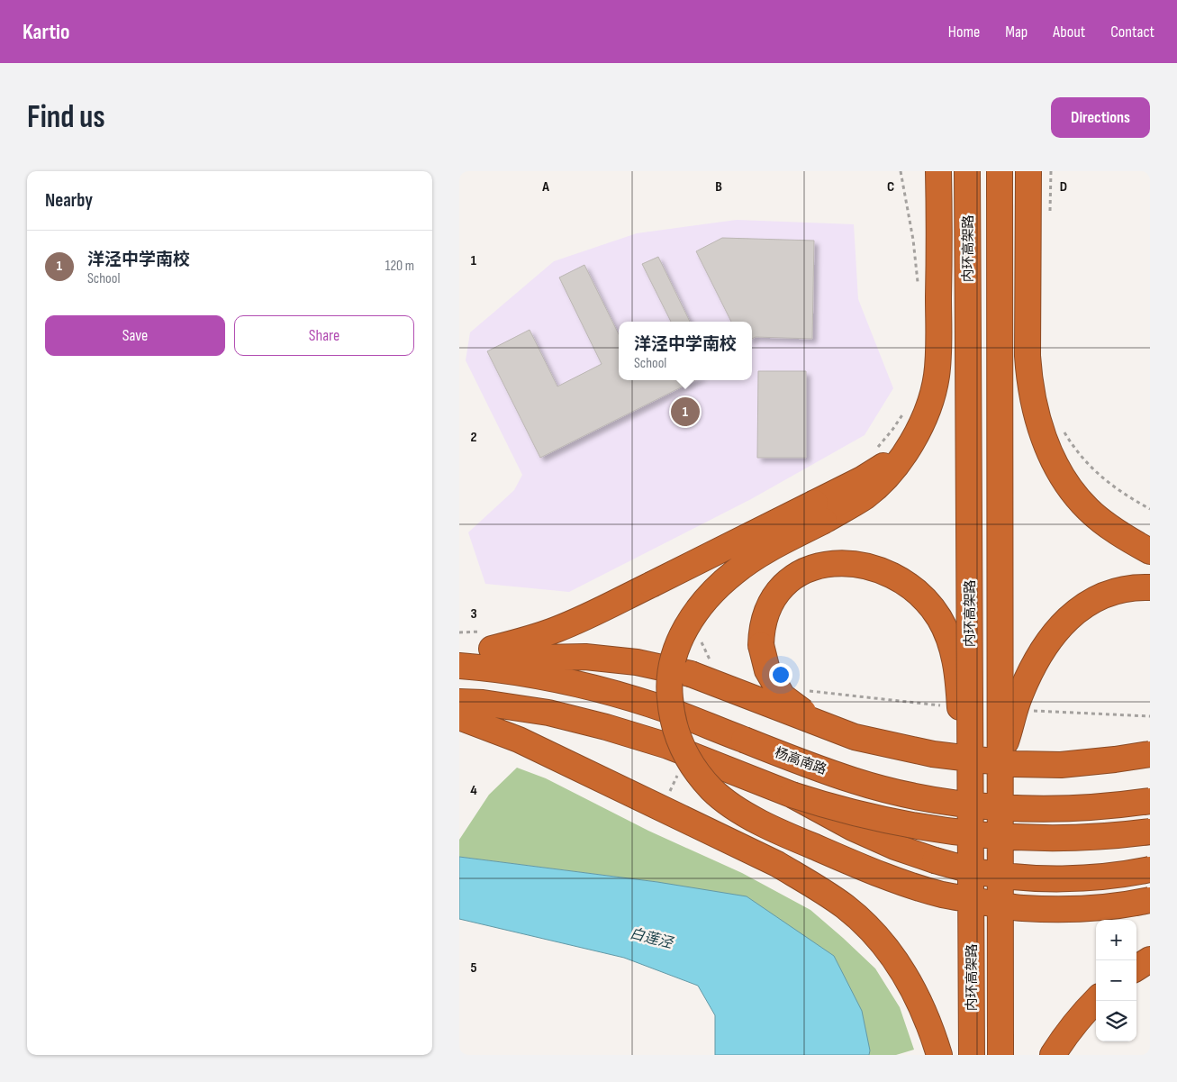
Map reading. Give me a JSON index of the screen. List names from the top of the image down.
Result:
{
  "streets": {
    "highway": ["内环高架路", "杨高南路"]
  },
  "water": ["白莲泾"],
  "page": {
    "header": "Kartio",
    "nav": [
      "Home",
      "Map",
      "About",
      "Contact"
    ],
    "buttons": [
      "Directions",
      ["Save", "Share"]
    ],
    "title": "Find us",
    "heading": "Nearby",
    "list": [
      {
        "mark": "1",
        "name": "洋泾中学南校",
        "note": "School",
        "value": "120 m"
      }
    ],
    "popup": ["洋泾中学南校", "School"],
    "pins": "1",
    "map_buttons": ["+", "−"]
  },
  "grid": {
    "columns": [
      "A",
      "B",
      "C",
      "D"
    ],
    "rows": [
      "1",
      "2",
      "3",
      "4",
      "5"
    ]
  }
}
